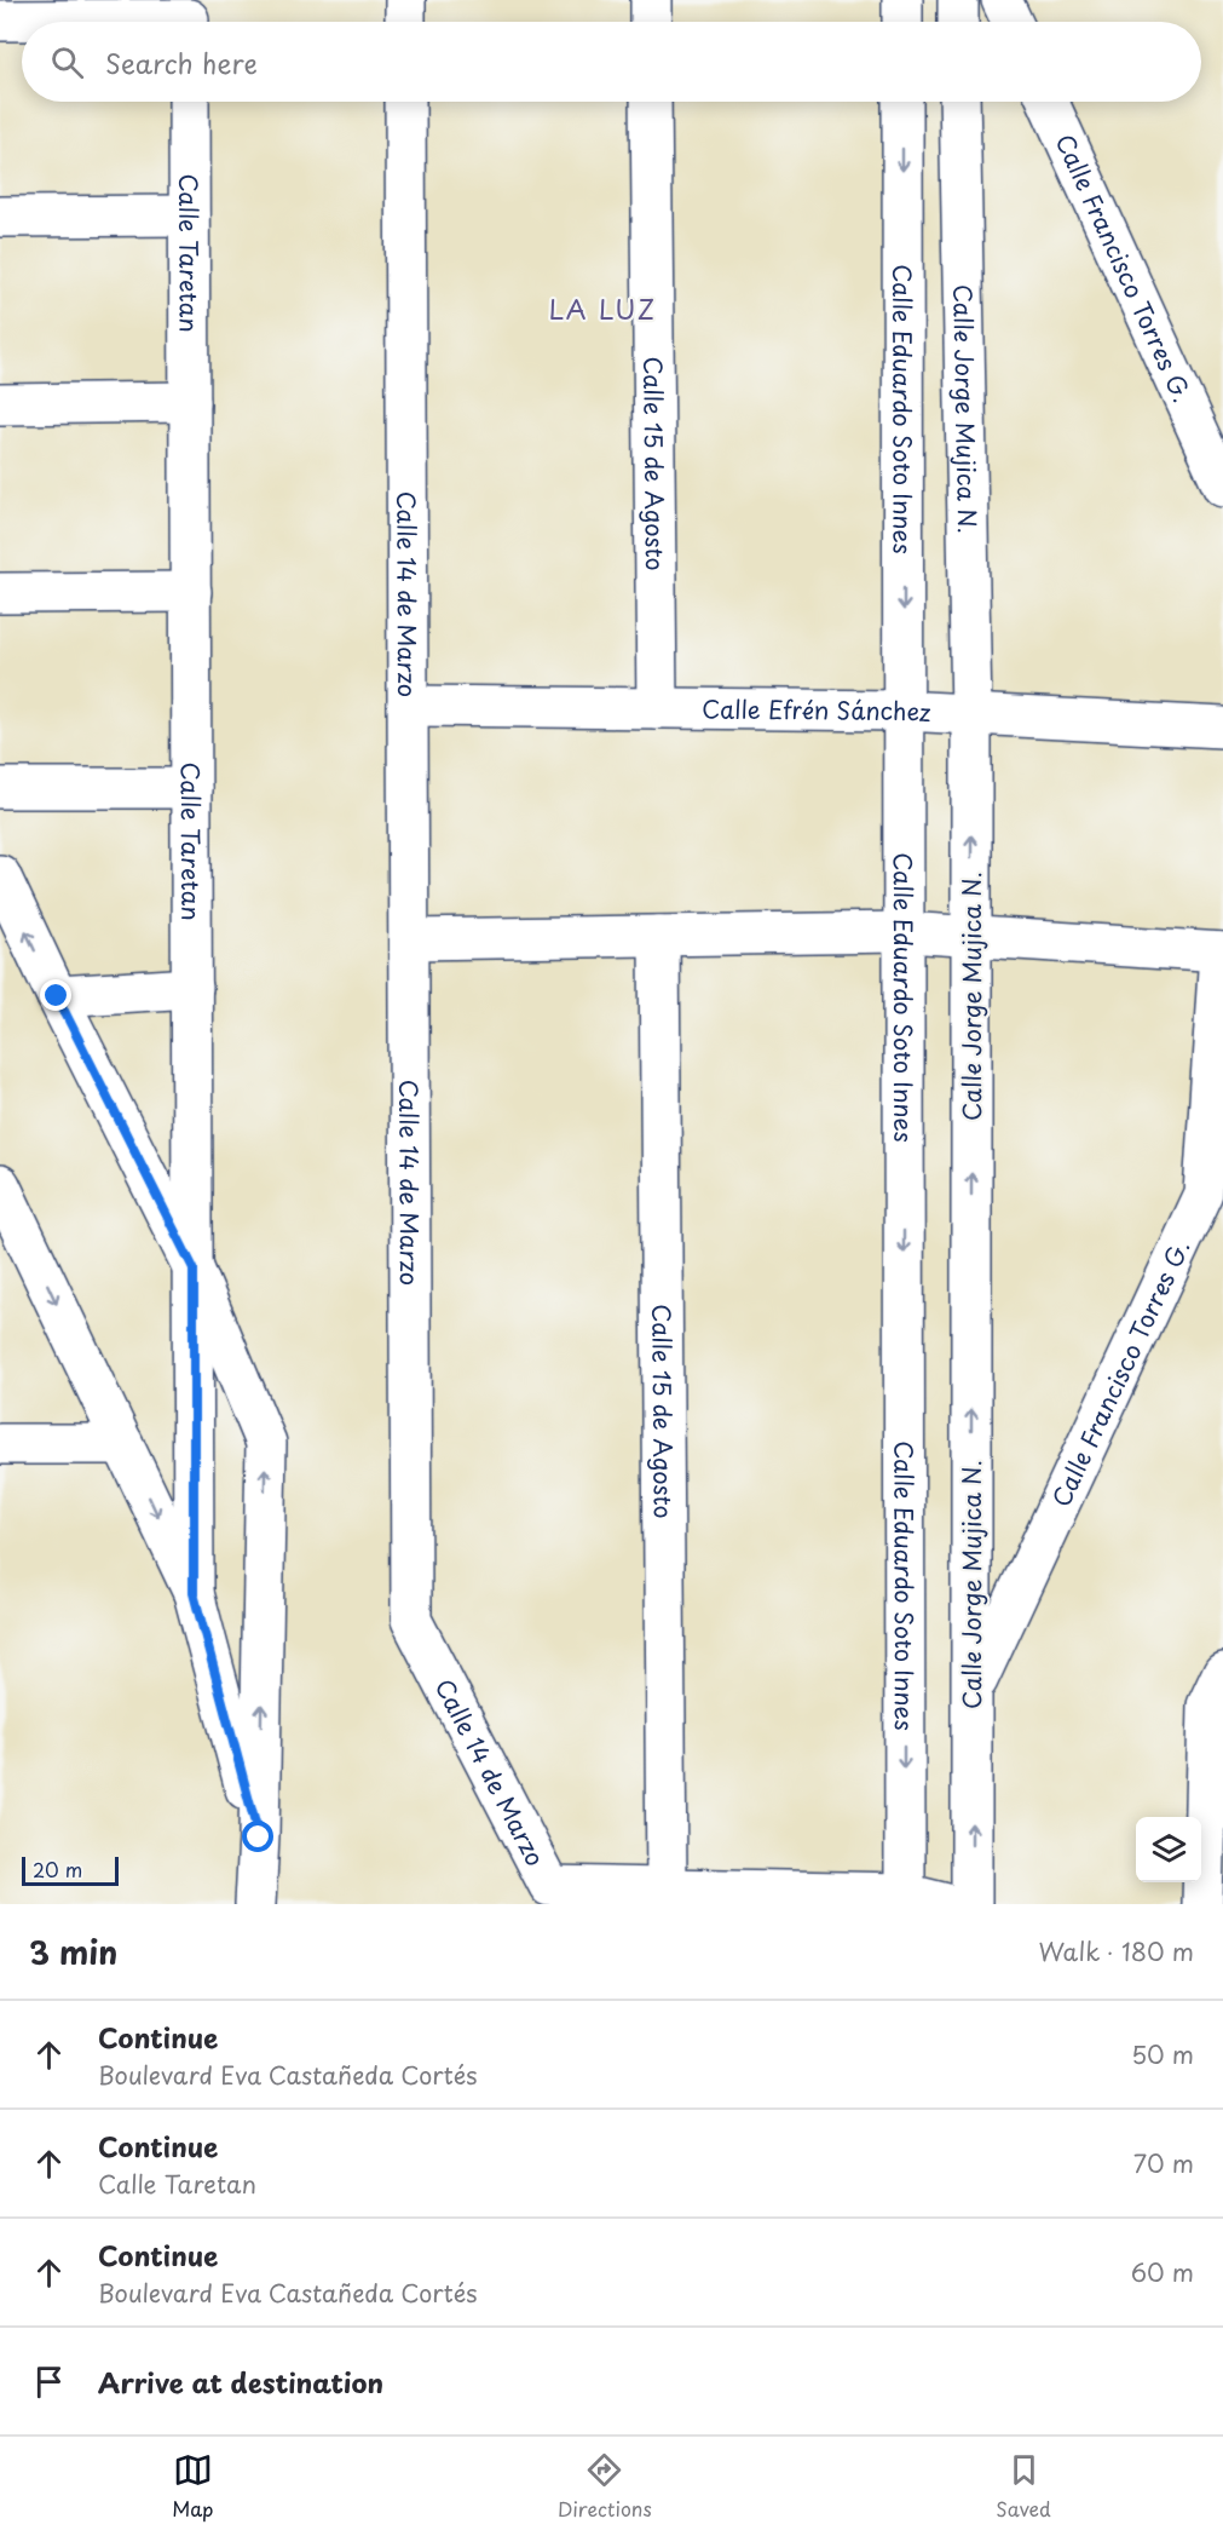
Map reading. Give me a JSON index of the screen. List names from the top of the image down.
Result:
{
  "streets": {
    "street": [
      "Calle Taretan",
      "Calle Francisco Torres G.",
      "Calle Eduardo Soto Innes",
      "Calle Jorge Mujica N.",
      "Calle 15 de Agosto",
      "Calle 14 de Marzo",
      "Calle Efrén Sánchez"
    ]
  },
  "crossings": [
    ["Calle Francisco Torres G.", "Calle Jorge Mujica N."],
    ["Calle Eduardo Soto Innes", "Calle 14 de Marzo"],
    ["Calle Eduardo Soto Innes", "Calle Efrén Sánchez"],
    ["Calle Jorge Mujica N.", "Calle Efrén Sánchez"],
    ["Calle 15 de Agosto", "Calle 14 de Marzo"],
    ["Calle 15 de Agosto", "Calle Efrén Sánchez"],
    ["Calle 14 de Marzo", "Calle Efrén Sánchez"]
  ],
  "one_way": ["Calle Eduardo Soto Innes", "Calle Jorge Mujica N."],
  "districts": ["LA LUZ"],
  "scale_bar": "20 m",
  "page": {
    "search": "Search here",
    "scale": "20 m",
    "heading": ["3 min", "Walk · 180 m"],
    "list": [
      ["Continue", "Boulevard Eva Castañeda Cortés", "50 m"],
      ["Continue", "Calle Taretan", "70 m"],
      ["Continue", "Boulevard Eva Castañeda Cortés", "60 m"],
      "Arrive at destination"
    ],
    "nav": ["Map", "Directions", "Saved"]
  }
}
